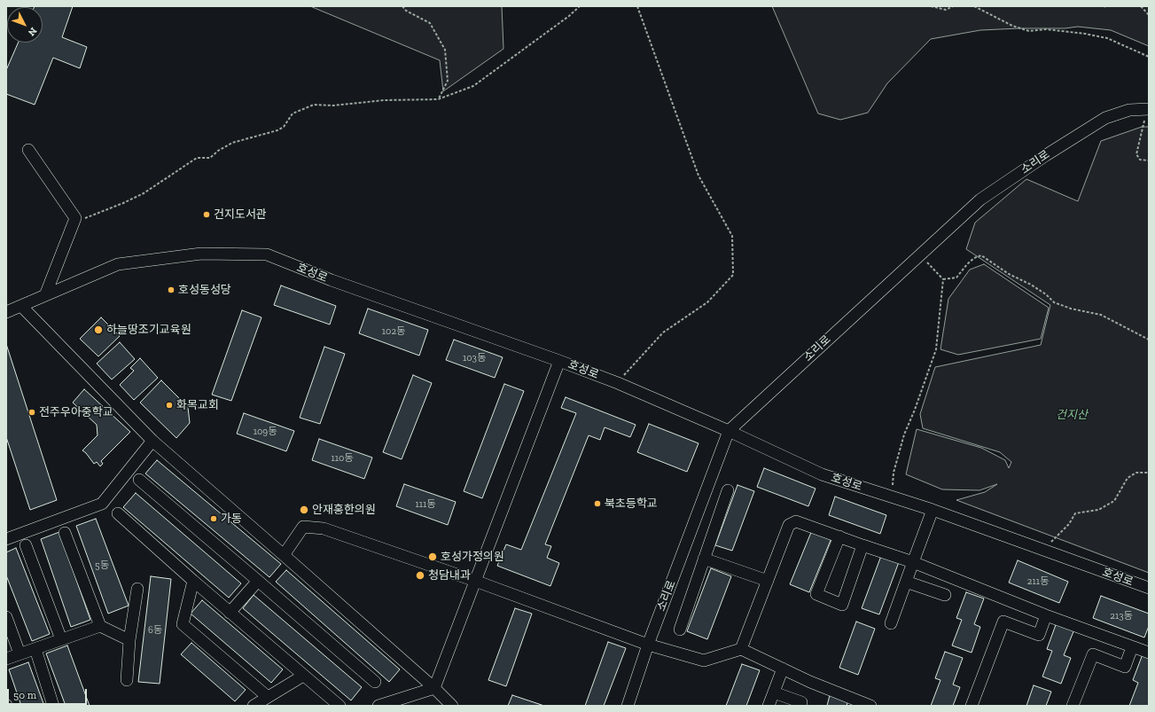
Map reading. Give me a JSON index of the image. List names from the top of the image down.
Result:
{
  "streets": {
    "street": ["소리로", "호성로"]
  },
  "crossings": [
    ["소리로", "호성로"]
  ],
  "parks": ["건지산"],
  "places": [
    "건지도서관",
    "호성동성당",
    "하늘땅조기교육원",
    "화목교회",
    "전주우아중학교",
    "북초등학교",
    "안재홍한의원",
    "가동",
    "호성가정의원",
    "청담내과"
  ],
  "house_numbers": [
    "102동",
    "103동",
    "109동",
    "110동",
    "111동",
    "5동",
    "211동",
    "213동",
    "6동"
  ],
  "scale_bar": "50 m",
  "north": "bottom right"
}
